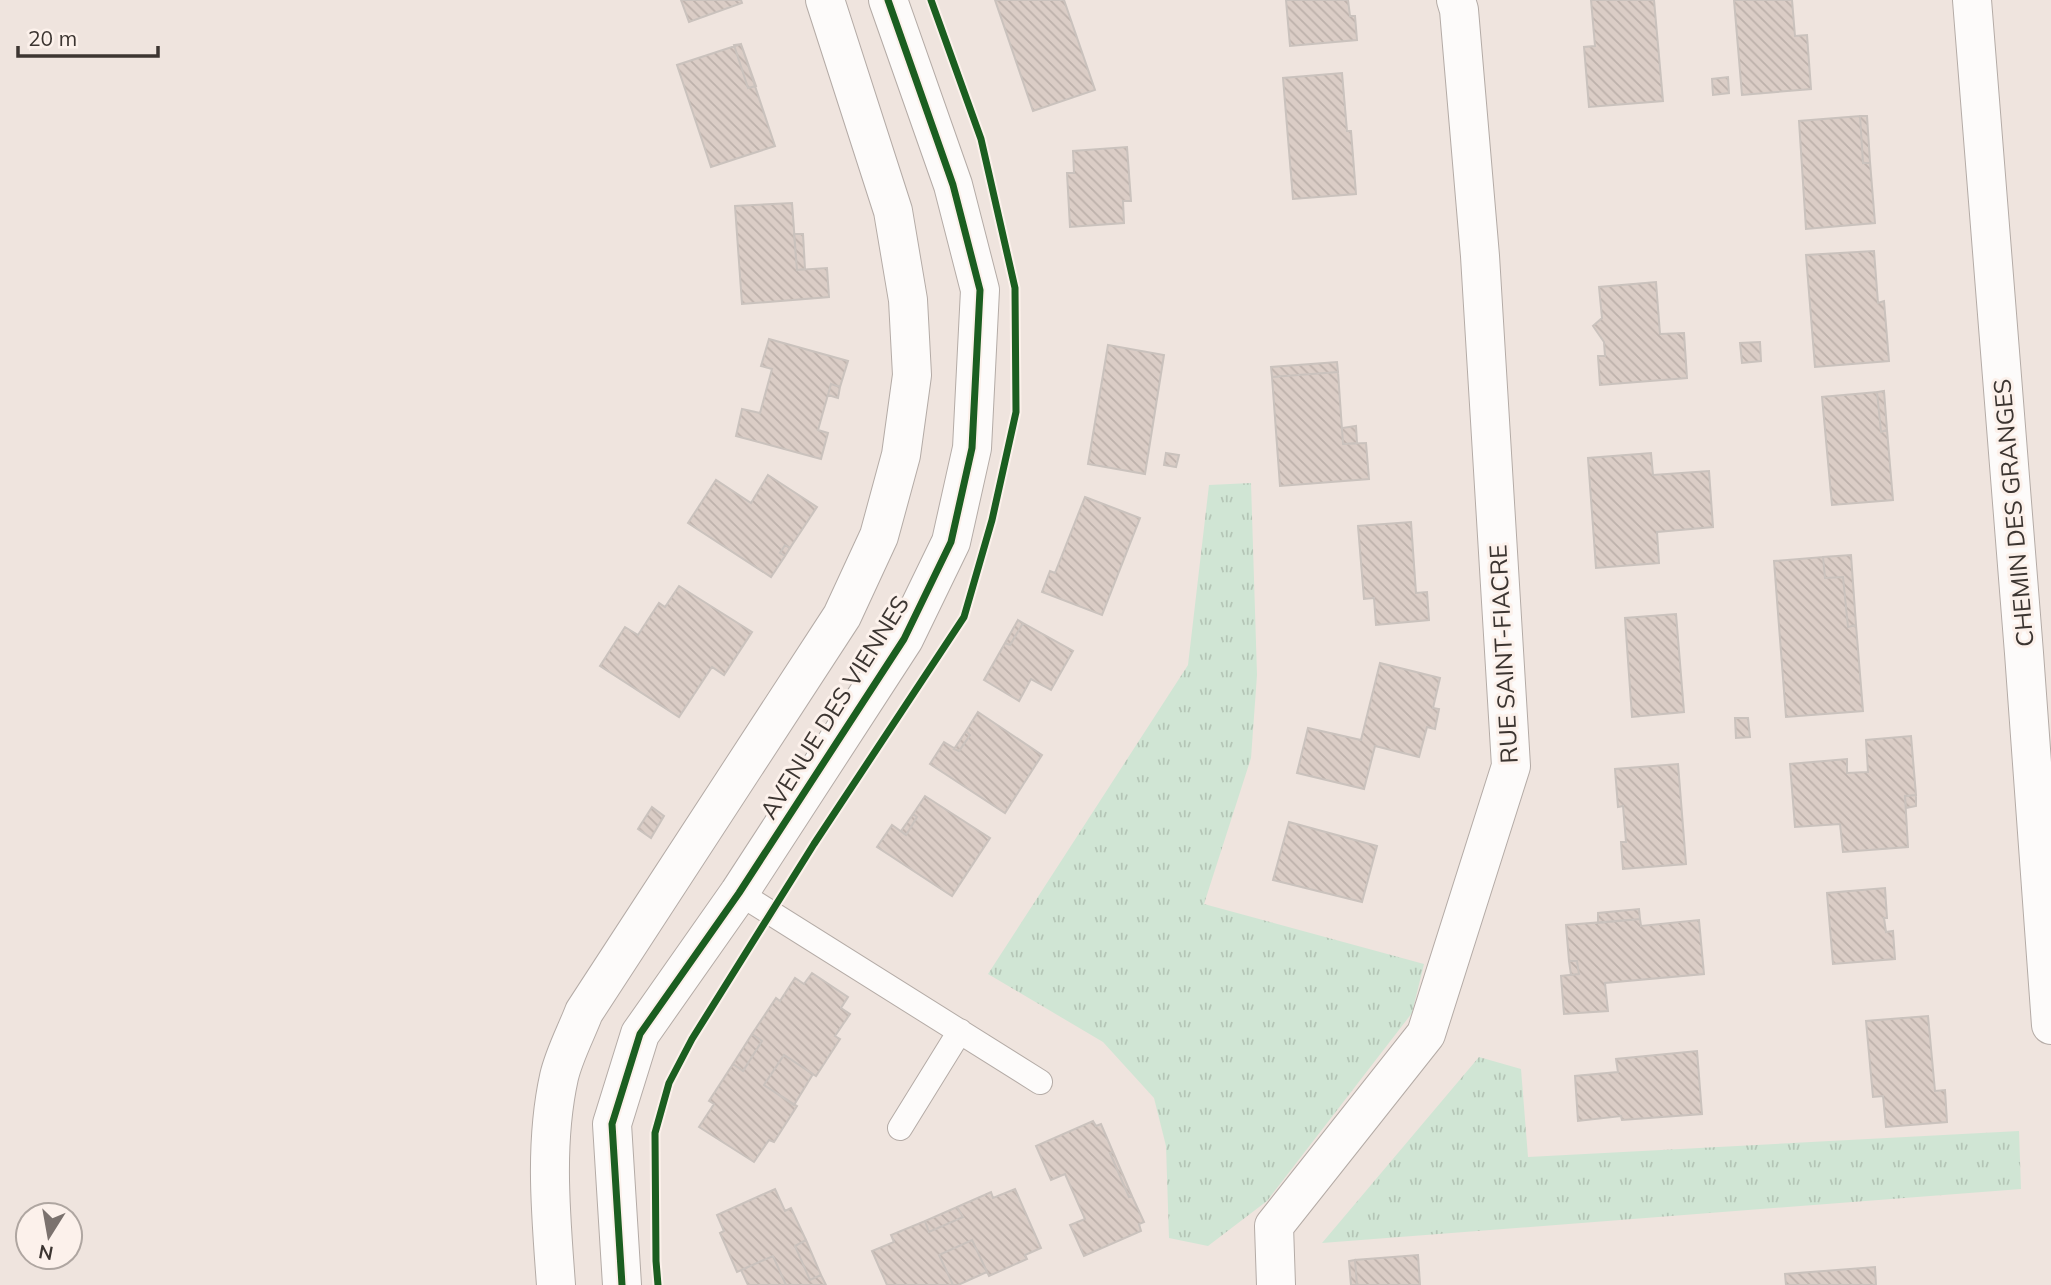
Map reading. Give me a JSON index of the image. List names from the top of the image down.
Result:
{
  "streets": {
    "street": ["CHEMIN DES GRANGES", "RUE SAINT-FIACRE", "AVENUE DES VIENNES"]
  },
  "scale_bar": "20 m",
  "north": "bottom"
}
